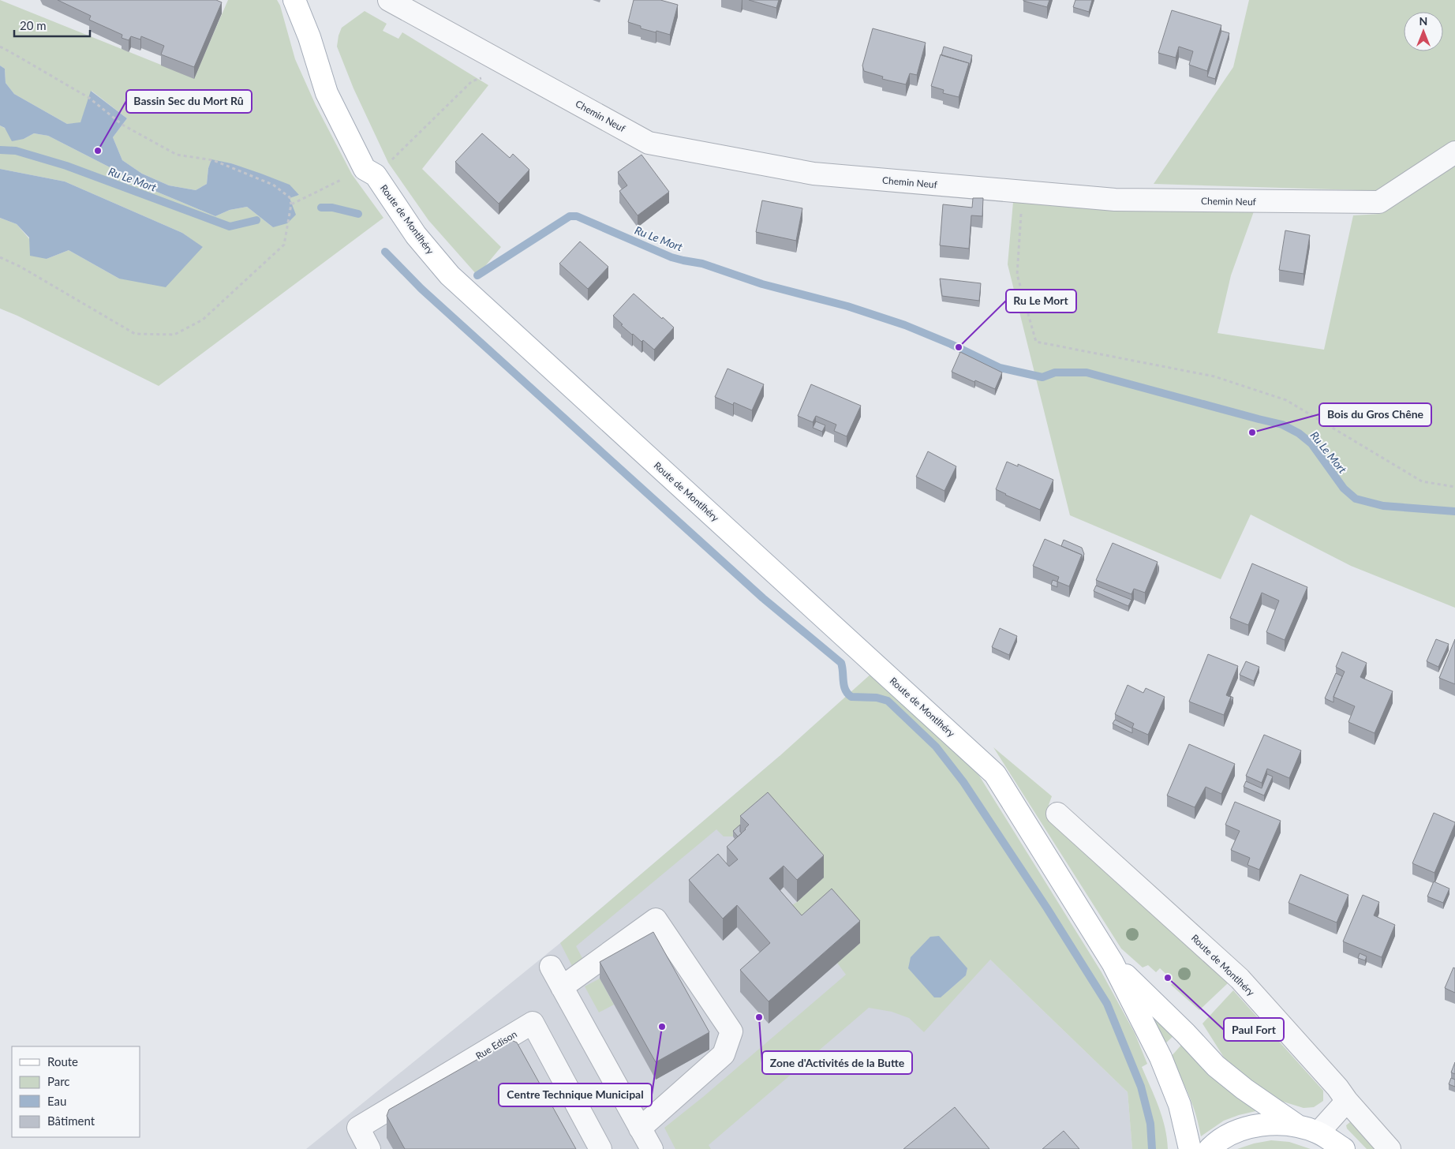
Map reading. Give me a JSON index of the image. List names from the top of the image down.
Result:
{
  "streets": {
    "main road": ["Route de Montlhéry"],
    "street": ["Chemin Neuf", "Rue Edison"]
  },
  "water": ["Ru Le Mort"],
  "places": [
    "Bassin Sec du Mort Rû",
    "Ru Le Mort",
    "Bois du Gros Chêne",
    "Paul Fort",
    "Zone d'Activités de la Butte",
    "Centre Technique Municipal"
  ],
  "legend": [
    "Route",
    "Parc",
    "Eau",
    "Bâtiment"
  ],
  "scale_bar": "20 m",
  "north": "top"
}
